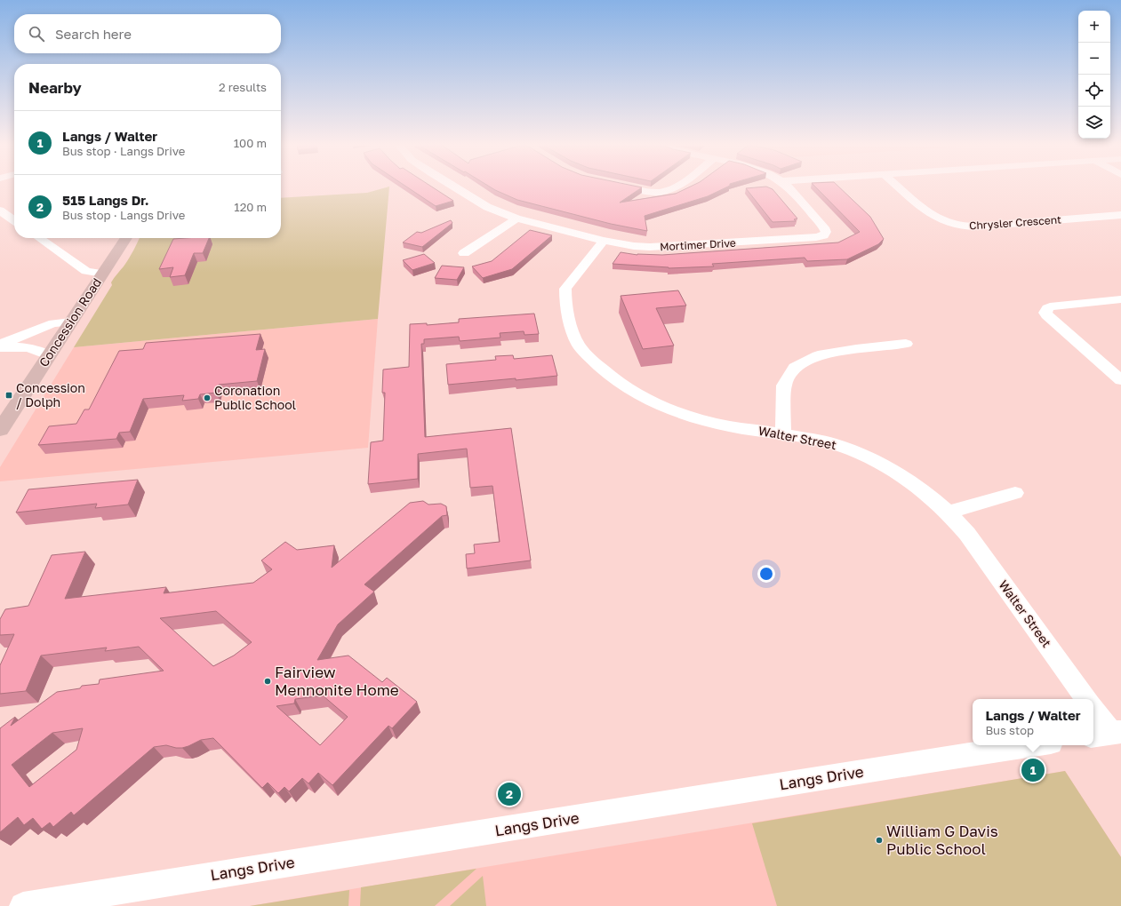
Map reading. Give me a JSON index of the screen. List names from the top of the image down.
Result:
{
  "streets": {
    "main road": ["Concession Road"],
    "street": [
      "Chrysler Crescent",
      "Mortimer Drive",
      "Walter Street",
      "Langs Drive"
    ]
  },
  "crossings": [
    ["Mortimer Drive", "Walter Street"]
  ],
  "places": {
    "transit": ["Concession / Dolph"],
    "other": ["Coronation Public School", "Fairview Mennonite Home", "William G Davis Public School"]
  },
  "page": {
    "map_buttons": ["+", "−"],
    "search": "Search here",
    "heading": ["Nearby", "2 results"],
    "list": [
      {
        "mark": "1",
        "name": "Langs / Walter",
        "note": "Bus stop · Langs Drive",
        "value": "100 m"
      },
      {
        "mark": "2",
        "name": "515 Langs Dr.",
        "note": "Bus stop · Langs Drive",
        "value": "120 m"
      }
    ],
    "popup": ["Langs / Walter", "Bus stop"],
    "pins": ["1", "2"]
  }
}
